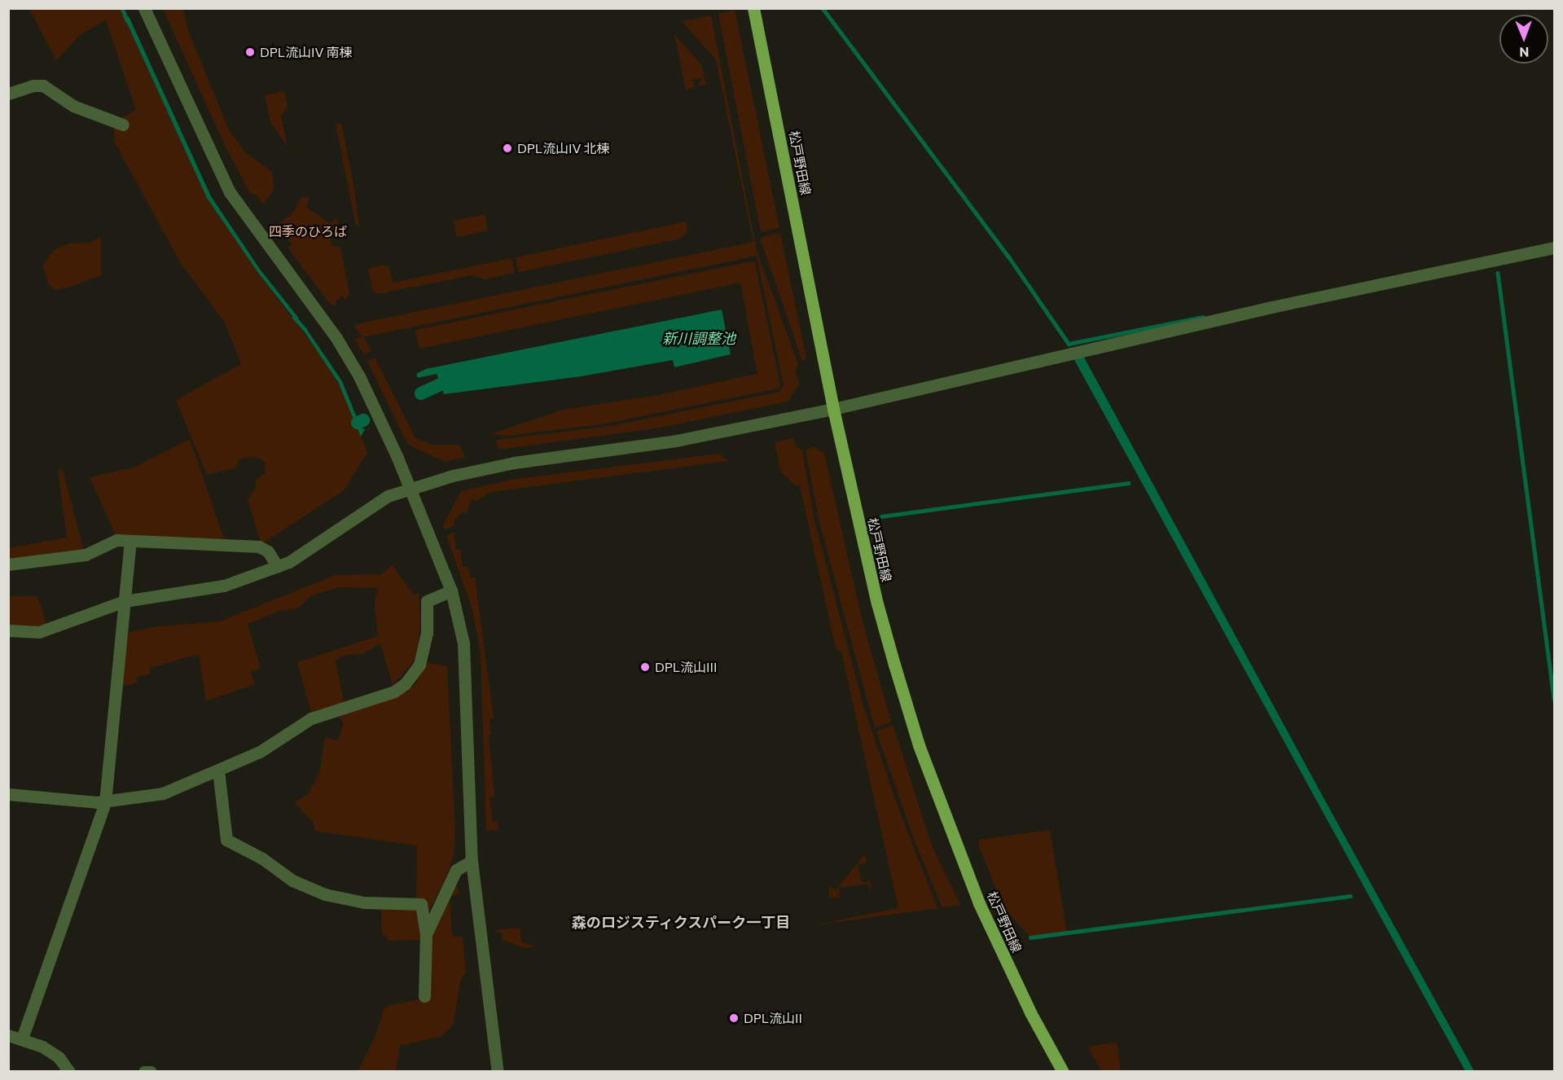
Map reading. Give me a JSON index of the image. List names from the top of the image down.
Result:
{
  "streets": {
    "main road": ["松戸野田線"]
  },
  "districts": ["森のロジスティクスパーク一丁目"],
  "water": ["新川調整池"],
  "parks": ["四季のひろば"],
  "places": [
    "DPL流山IV 南棟",
    "DPL流山IV 北棟",
    "DPL流山III",
    "DPL流山II"
  ],
  "north": "bottom"
}
